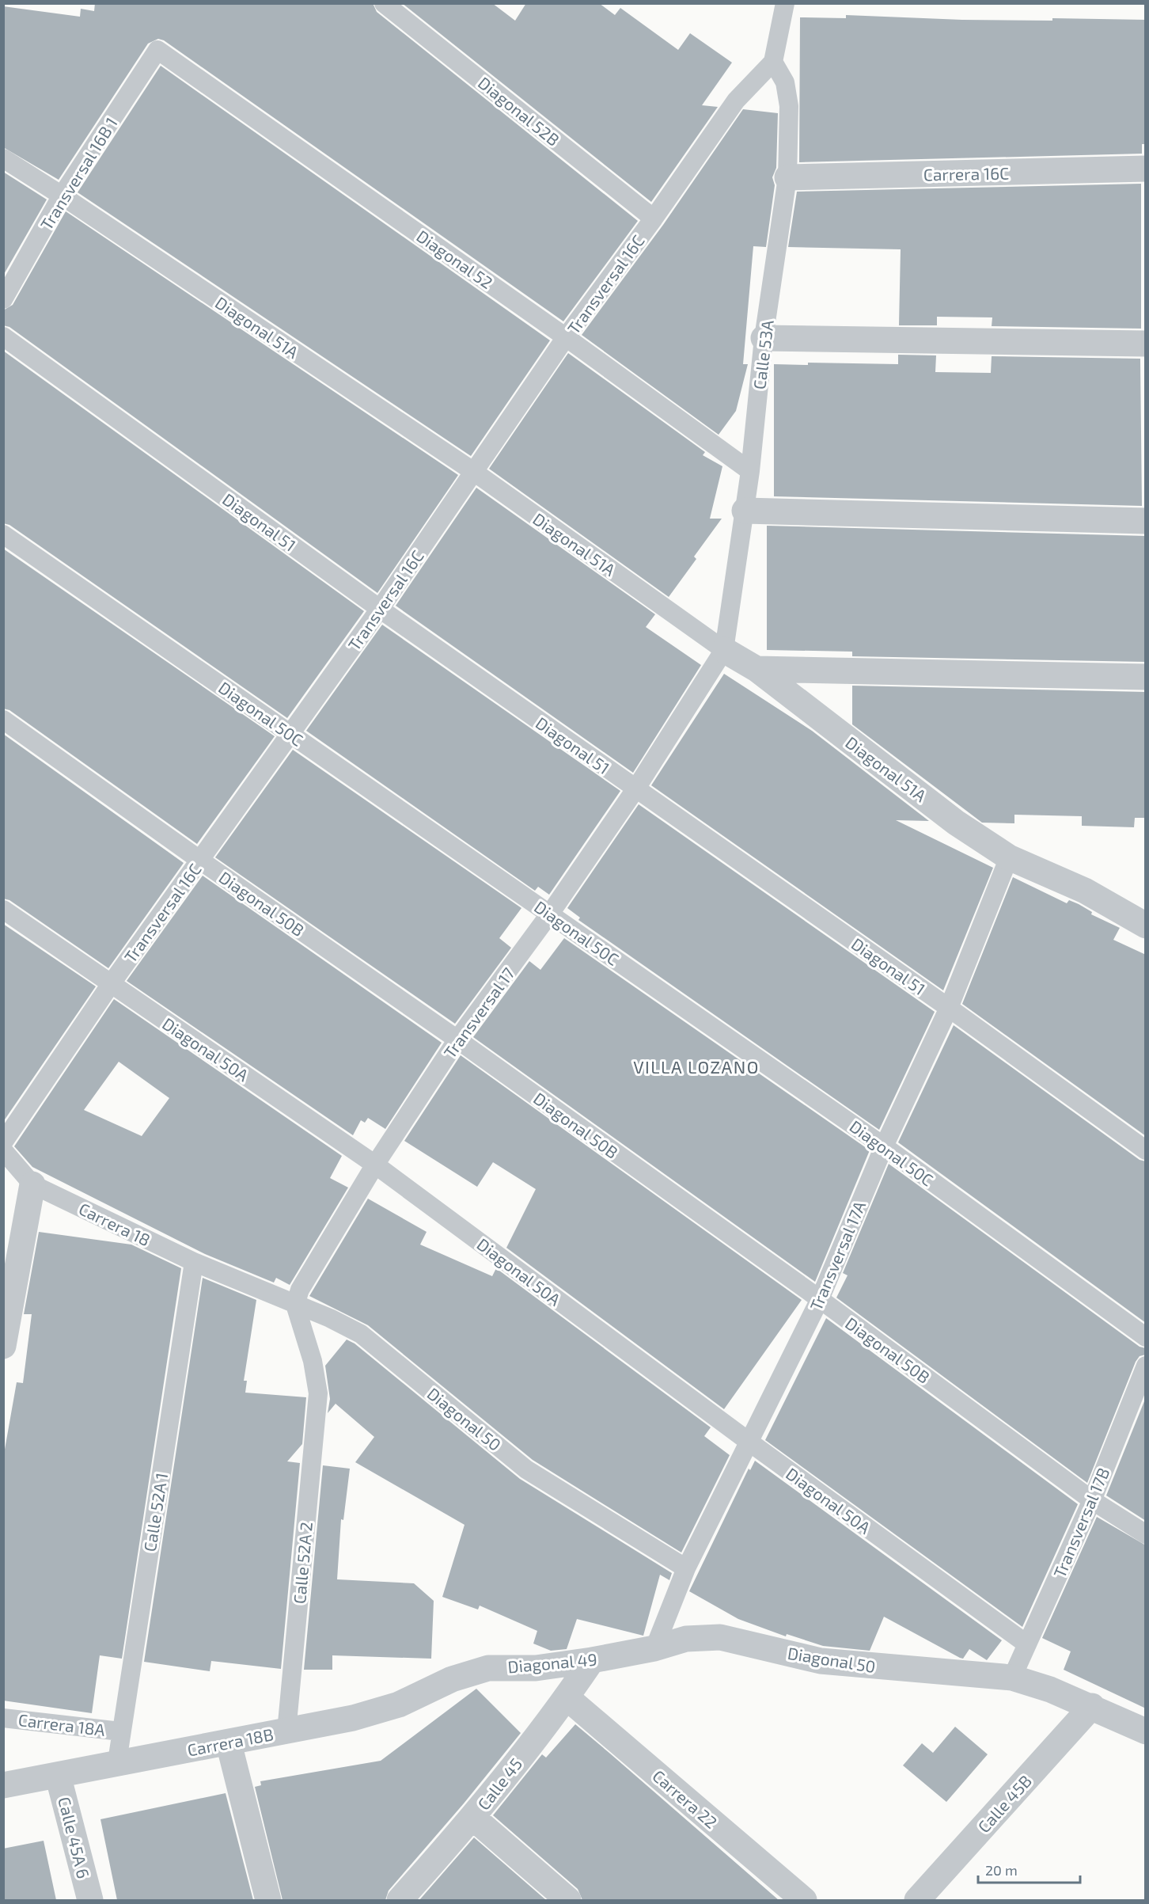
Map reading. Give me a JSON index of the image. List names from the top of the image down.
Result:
{
  "streets": {
    "street": [
      "Carrera 16C",
      "Diagonal 51A",
      "Diagonal 50",
      "Diagonal 49",
      "Carrera 18B",
      "Calle 45",
      "Carrera 22",
      "Calle 45B",
      "Calle 45A 6"
    ],
    "lane": [
      "Diagonal 52B",
      "Transversal 16B 1",
      "Diagonal 52",
      "Transversal 16C",
      "Calle 53A",
      "Diagonal 51",
      "Diagonal 50C",
      "Diagonal 50B",
      "Transversal 17",
      "Diagonal 50A",
      "Carrera 18",
      "Transversal 17A",
      "Calle 52A 1",
      "Transversal 17B",
      "Calle 52A 2",
      "Carrera 18A"
    ]
  },
  "crossings": [
    ["Diagonal 52B", "Transversal 16C"],
    ["Transversal 16B 1", "Diagonal 52"],
    ["Transversal 16B 1", "Diagonal 51A"],
    ["Carrera 16C", "Calle 53A"],
    ["Diagonal 52", "Transversal 16C"],
    ["Diagonal 52", "Calle 53A"],
    ["Transversal 16C", "Diagonal 51A"],
    ["Transversal 16C", "Calle 53A"],
    ["Transversal 16C", "Diagonal 51"],
    ["Transversal 16C", "Diagonal 50C"],
    ["Transversal 16C", "Diagonal 50B"],
    ["Transversal 16C", "Diagonal 50A"],
    ["Diagonal 51A", "Calle 53A"],
    ["Diagonal 51A", "Transversal 17"],
    ["Diagonal 51A", "Transversal 17A"],
    ["Calle 53A", "Transversal 17"],
    ["Diagonal 51", "Transversal 17"],
    ["Diagonal 51", "Transversal 17A"],
    ["Diagonal 50C", "Transversal 17"],
    ["Diagonal 50C", "Transversal 17A"],
    ["Diagonal 50B", "Transversal 17"],
    ["Diagonal 50B", "Transversal 17A"],
    ["Diagonal 50B", "Transversal 17B"],
    ["Transversal 17", "Diagonal 50A"],
    ["Transversal 17", "Diagonal 50"],
    ["Transversal 17", "Calle 52A 2"],
    ["Diagonal 50A", "Transversal 17A"],
    ["Diagonal 50A", "Transversal 17B"],
    ["Carrera 18", "Diagonal 50"],
    ["Carrera 18", "Calle 52A 1"],
    ["Transversal 17A", "Diagonal 50"],
    ["Transversal 17A", "Diagonal 49"],
    ["Diagonal 50", "Transversal 17B"],
    ["Diagonal 50", "Calle 52A 2"],
    ["Diagonal 50", "Diagonal 49"],
    ["Calle 52A 1", "Carrera 18A"],
    ["Calle 52A 1", "Carrera 18B"],
    ["Calle 52A 2", "Carrera 18B"],
    ["Diagonal 49", "Carrera 18B"],
    ["Diagonal 49", "Calle 45"],
    ["Carrera 18B", "Calle 45A 6"],
    ["Calle 45", "Carrera 22"]
  ],
  "districts": ["VILLA LOZANO"],
  "scale_bar": "20 m"
}
